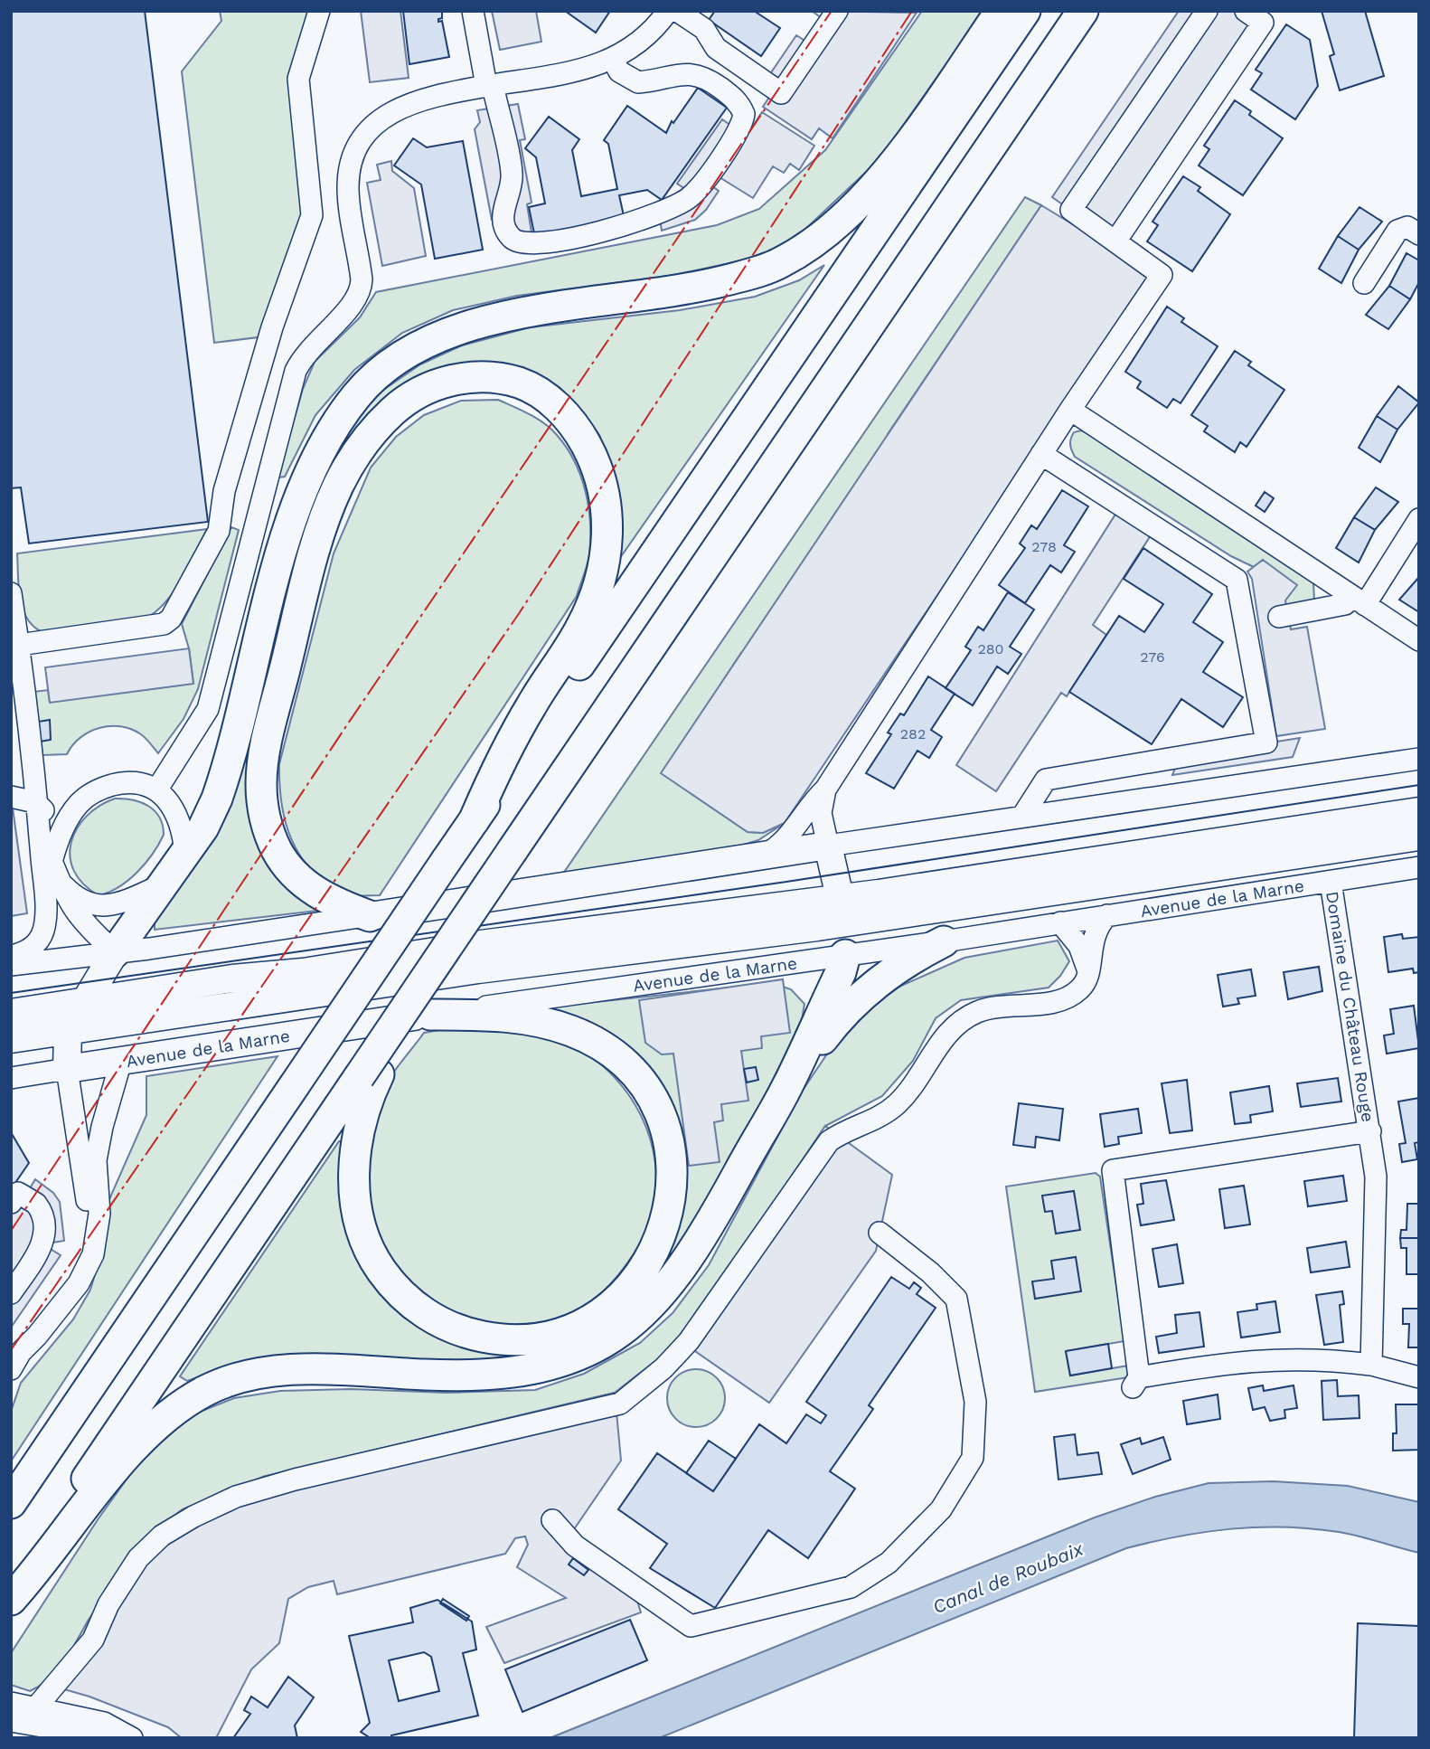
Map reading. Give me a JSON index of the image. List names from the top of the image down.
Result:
{
  "streets": {
    "main road": ["Avenue de la Marne"],
    "street": ["Domaine du Château Rouge"]
  },
  "crossings": [
    ["Avenue de la Marne", "Domaine du Château Rouge"]
  ],
  "water": ["Canal de Roubaix"],
  "house_numbers": [
    "278",
    "280",
    "276",
    "282"
  ]
}
